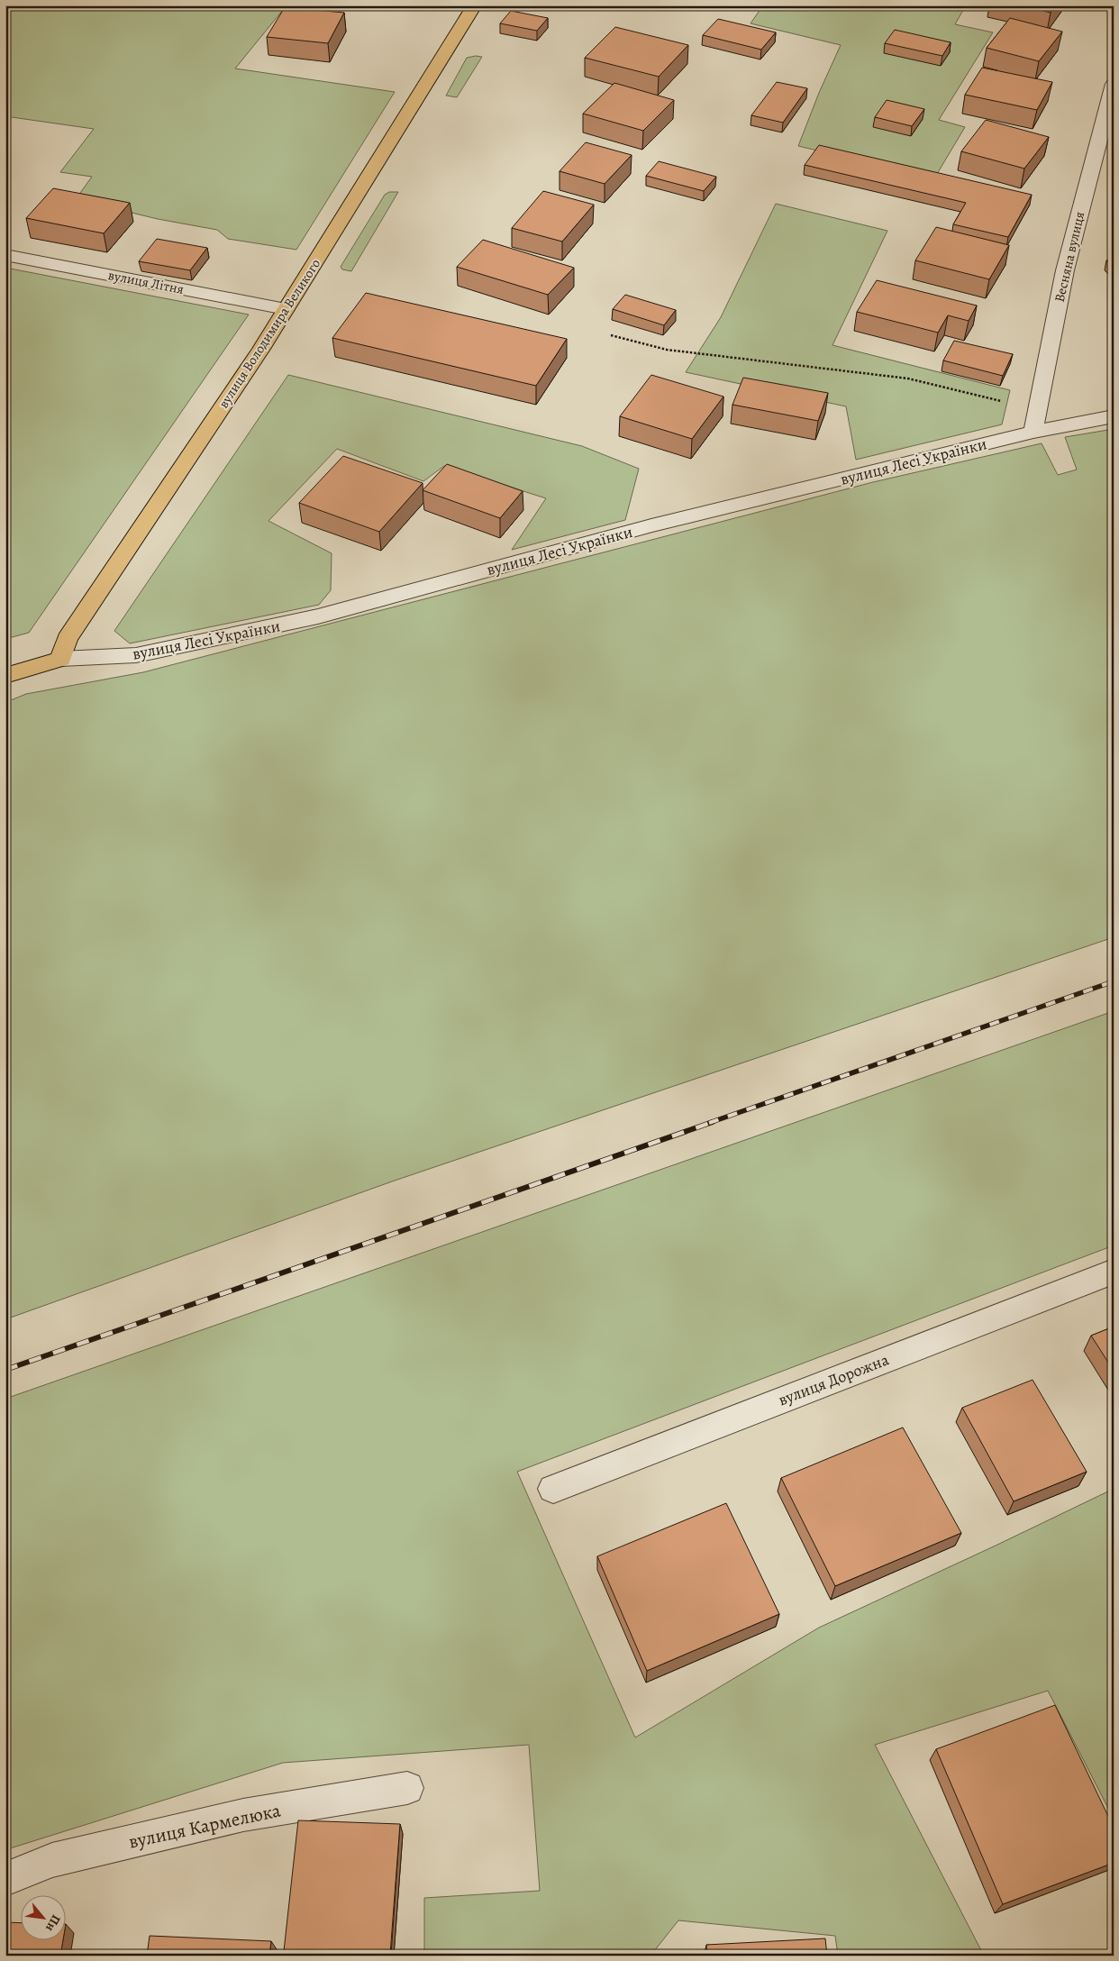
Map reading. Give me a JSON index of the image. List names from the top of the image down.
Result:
{
  "streets": {
    "main road": ["вулиця Володимира Великого", "вулиця Лесі Українки"],
    "street": [
      "Весняна вулиця",
      "вулиця Літня",
      "вулиця Дорожна",
      "вулиця Кармелюка"
    ]
  },
  "crossings": [
    ["Весняна вулиця", "вулиця Лесі Українки"],
    ["вулиця Літня", "вулиця Володимира Великого"],
    ["вулиця Володимира Великого", "вулиця Лесі Українки"]
  ],
  "north": "bottom right"
}
